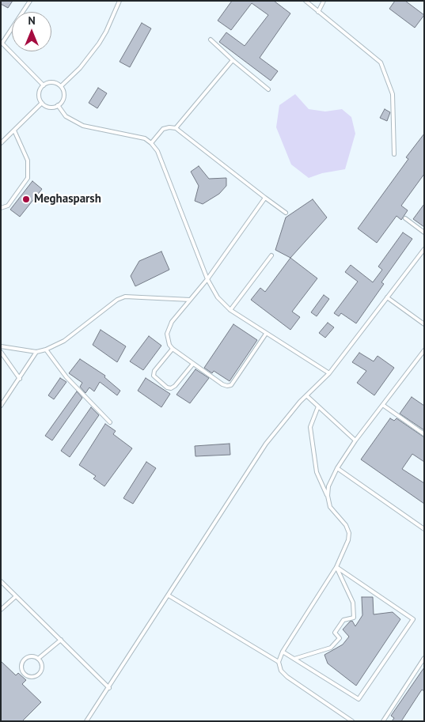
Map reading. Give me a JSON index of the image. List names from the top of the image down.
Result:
{
  "places": ["Meghasparsh"],
  "north": "top"
}
